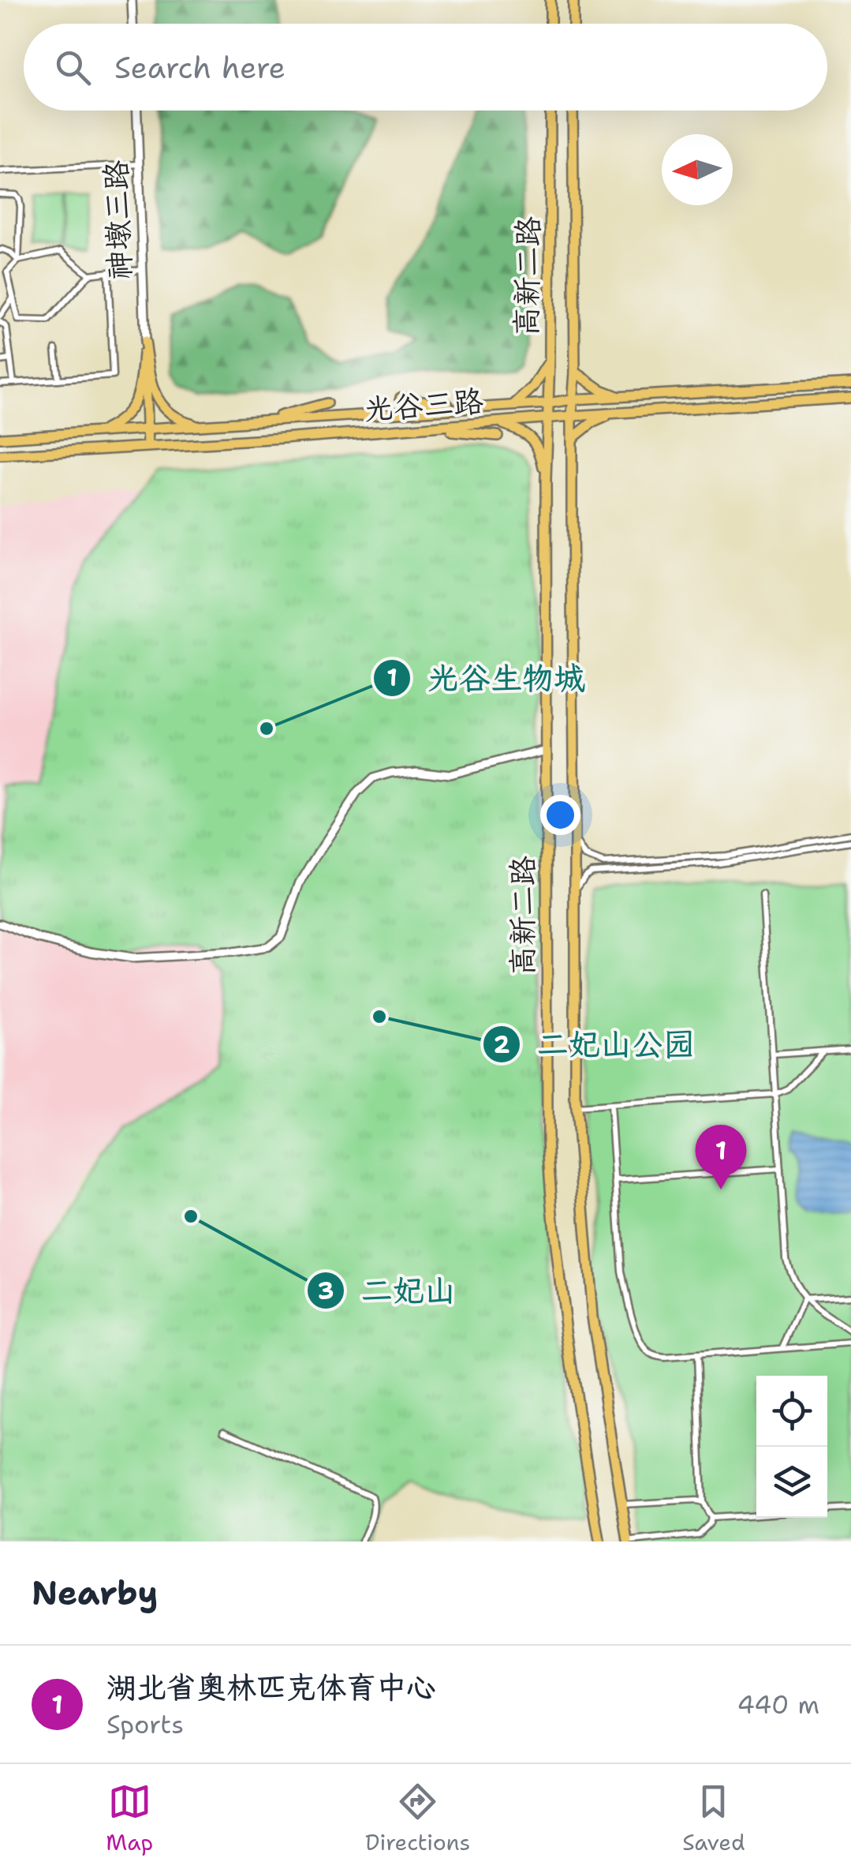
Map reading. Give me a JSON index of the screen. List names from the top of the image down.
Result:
{
  "streets": {
    "main road": ["高新二路", "光谷三路"],
    "street": ["神墩三路"]
  },
  "crossings": [
    ["高新二路", "光谷三路"]
  ],
  "places": ["光谷生物城", "二妃山公园", "二妃山"],
  "north": "left",
  "page": {
    "search": "Search here",
    "pins": "1",
    "heading": "Nearby",
    "list": [
      {
        "mark": "1",
        "name": "湖北省奥林匹克体育中心",
        "note": "Sports",
        "value": "440 m"
      }
    ],
    "nav": ["Map", "Directions", "Saved"]
  }
}
